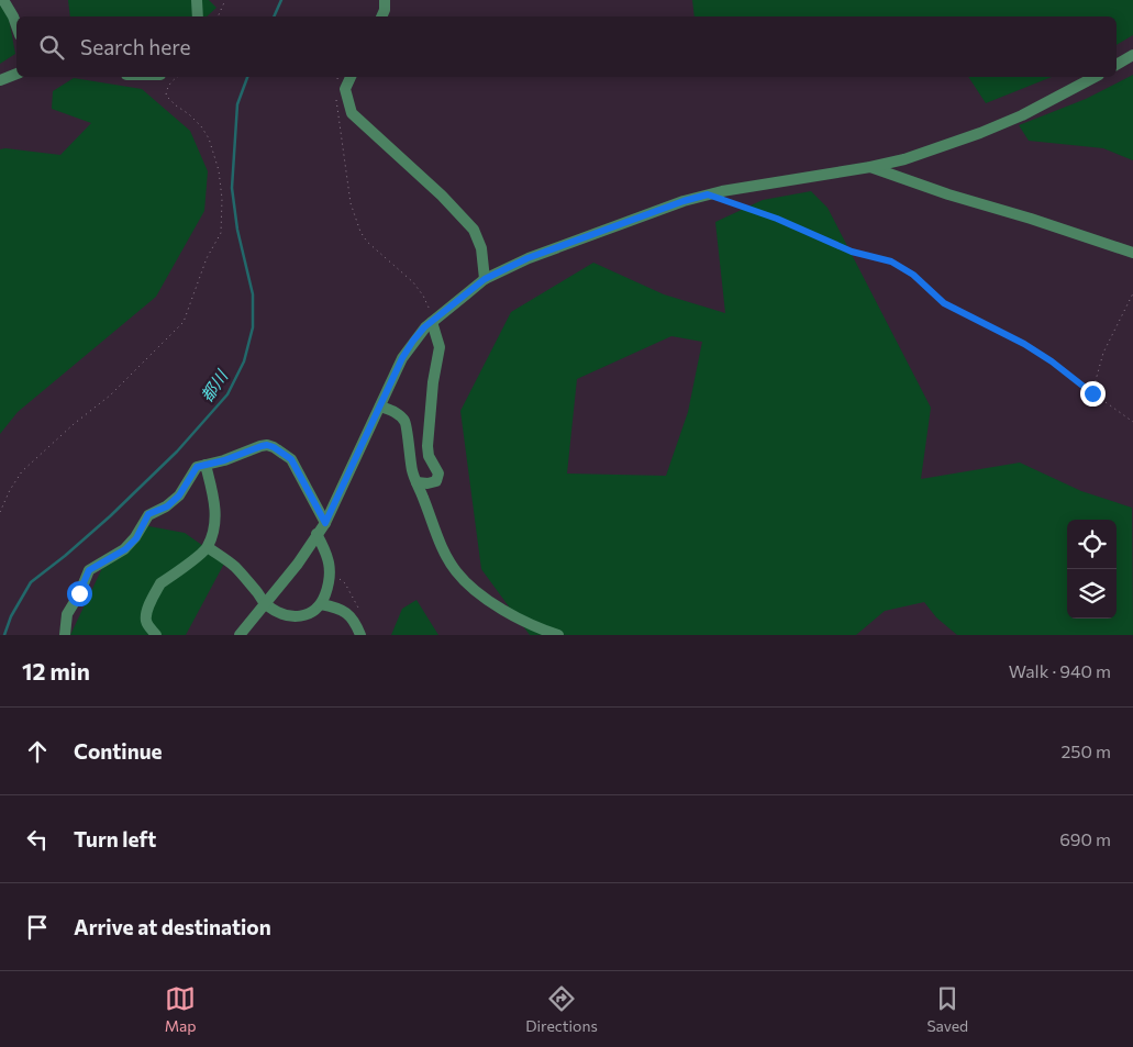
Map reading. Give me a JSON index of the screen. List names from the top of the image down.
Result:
{
  "water": ["都川"],
  "page": {
    "search": "Search here",
    "heading": ["12 min", "Walk · 940 m"],
    "list": [
      ["Continue", "250 m"],
      ["Turn left", "690 m"],
      "Arrive at destination"
    ],
    "nav": ["Map", "Directions", "Saved"]
  }
}
